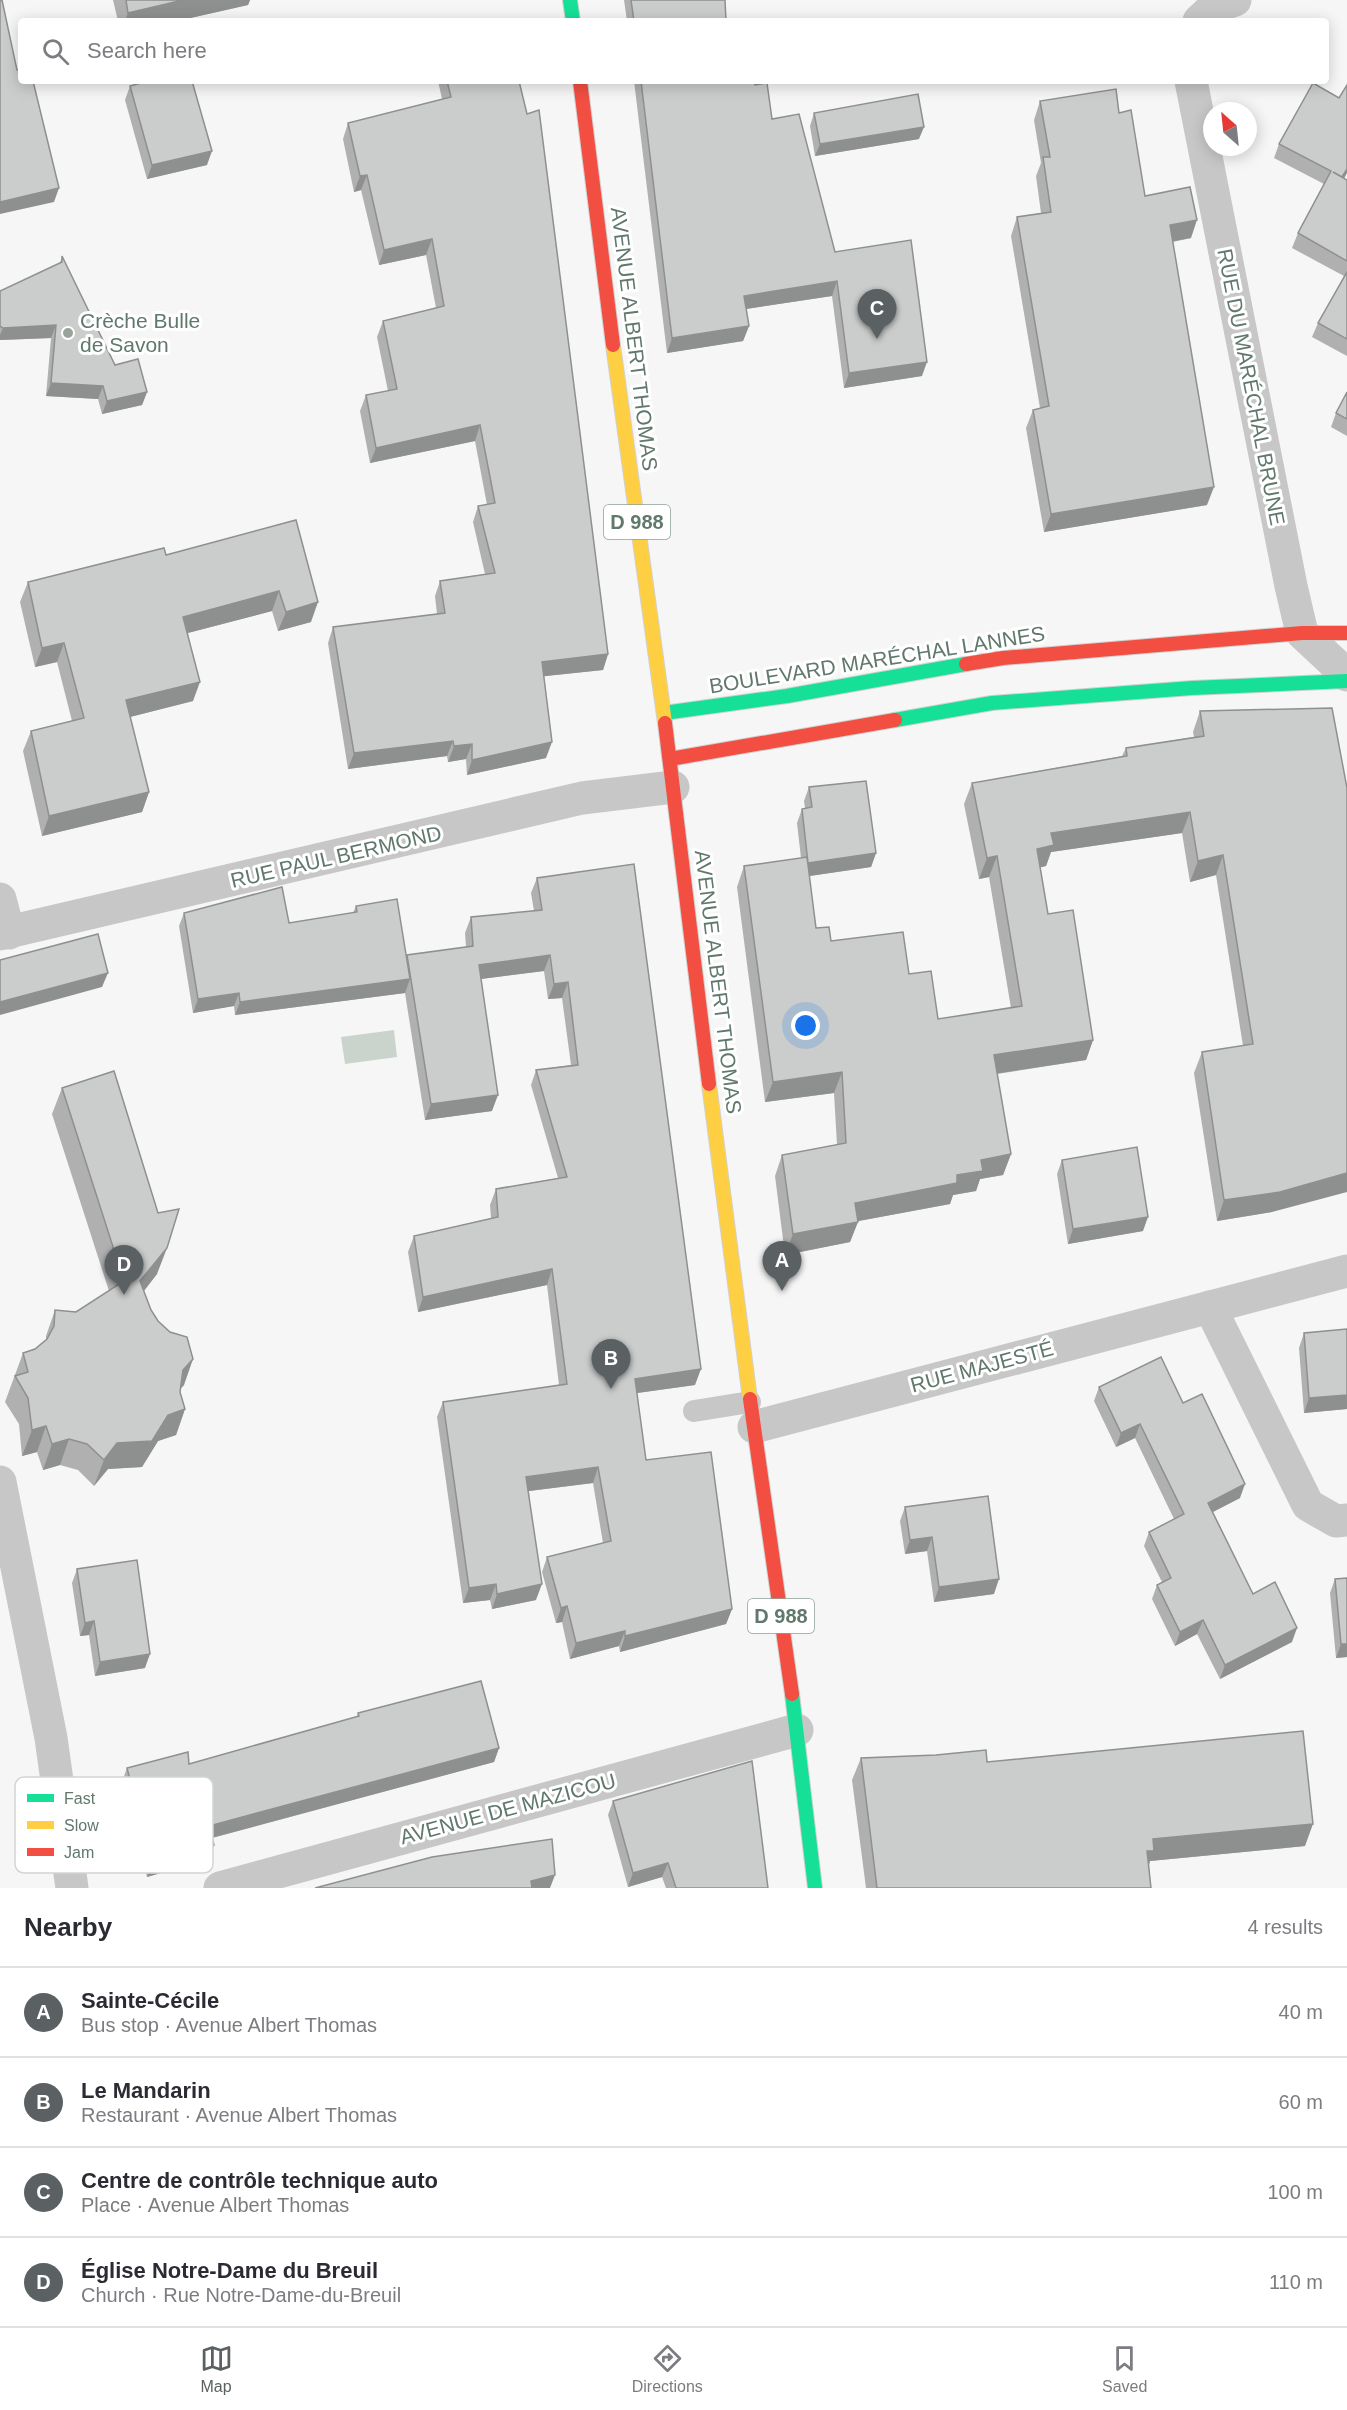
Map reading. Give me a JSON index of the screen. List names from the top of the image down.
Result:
{
  "streets": {
    "main road": ["AVENUE ALBERT THOMAS", "D 988", "BOULEVARD MARÉCHAL LANNES"],
    "street": [
      "RUE DU MARÉCHAL BRUNE",
      "RUE PAUL BERMOND",
      "RUE MAJESTÉ",
      "AVENUE DE MAZICOU"
    ]
  },
  "crossings": [
    ["AVENUE ALBERT THOMAS", "BOULEVARD MARÉCHAL LANNES"],
    ["AVENUE ALBERT THOMAS", "RUE PAUL BERMOND"],
    ["AVENUE ALBERT THOMAS", "RUE MAJESTÉ"],
    ["AVENUE ALBERT THOMAS", "AVENUE DE MAZICOU"],
    ["RUE DU MARÉCHAL BRUNE", "BOULEVARD MARÉCHAL LANNES"]
  ],
  "places": ["Crèche Bulle de Savon"],
  "legend": ["Fast", "Slow", "Jam"],
  "north": "top left",
  "page": {
    "search": "Search here",
    "pins": [
      "C",
      "A",
      "D",
      "B"
    ],
    "heading": ["Nearby", "4 results"],
    "list": [
      {
        "mark": "A",
        "name": "Sainte-Cécile",
        "note": "Bus stop · Avenue Albert Thomas",
        "value": "40 m"
      },
      {
        "mark": "B",
        "name": "Le Mandarin",
        "note": "Restaurant · Avenue Albert Thomas",
        "value": "60 m"
      },
      {
        "mark": "C",
        "name": "Centre de contrôle technique auto",
        "note": "Place · Avenue Albert Thomas",
        "value": "100 m"
      },
      {
        "mark": "D",
        "name": "Église Notre-Dame du Breuil",
        "note": "Church · Rue Notre-Dame-du-Breuil",
        "value": "110 m"
      }
    ],
    "nav": ["Map", "Directions", "Saved"]
  }
}
